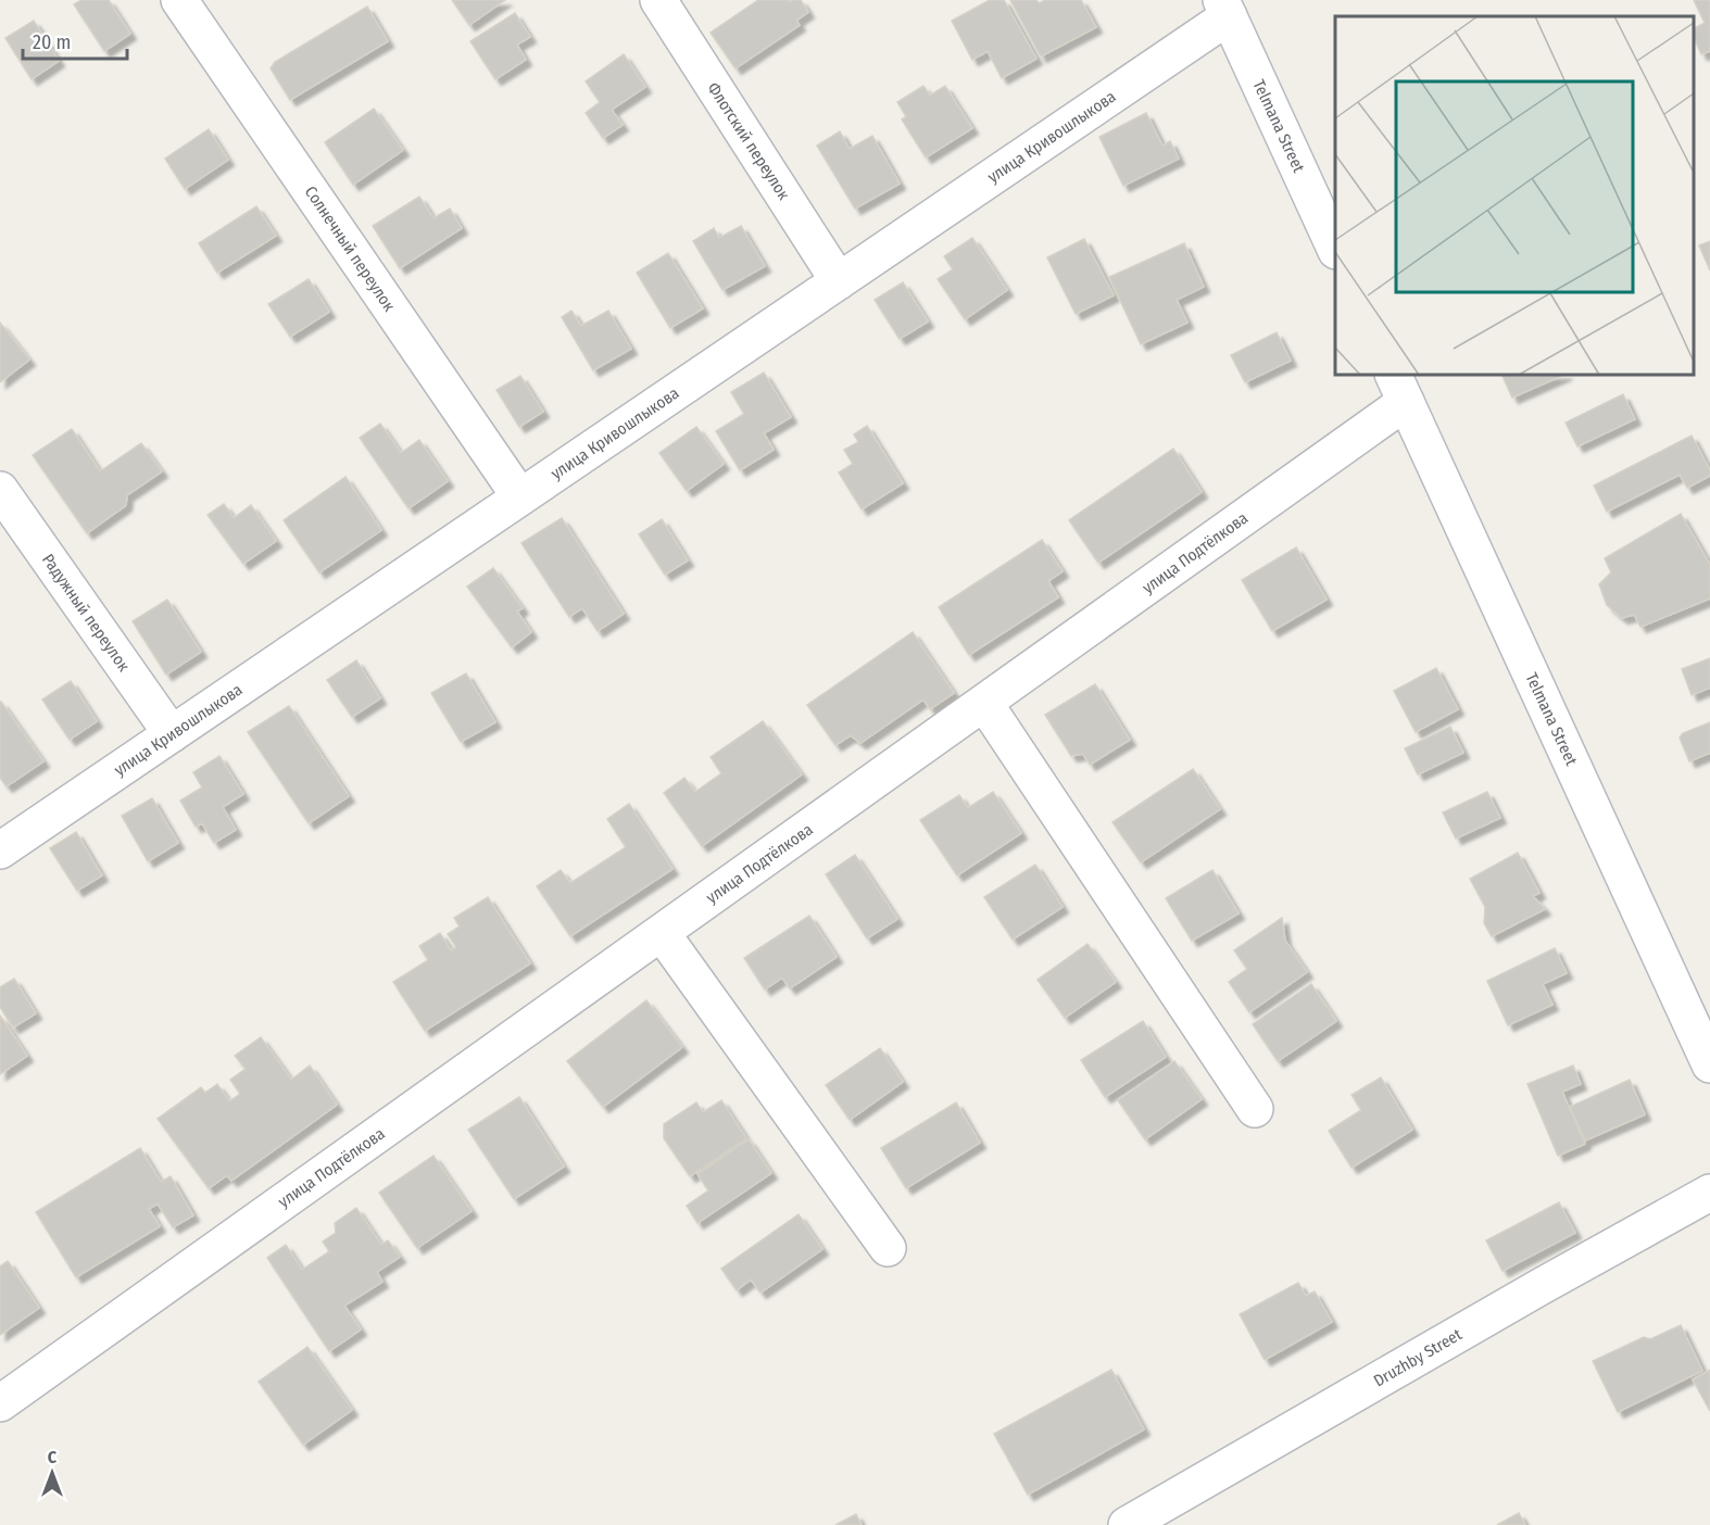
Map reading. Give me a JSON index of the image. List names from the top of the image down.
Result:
{
  "streets": {
    "street": [
      "Telmana Street",
      "улица Кривошлыкова",
      "Флотский переулок",
      "Солнечный переулок",
      "улица Подтёлкова",
      "Радужный переулок",
      "Druzhby Street"
    ]
  },
  "crossings": [
    ["Telmana Street", "улица Кривошлыкова"],
    ["Telmana Street", "улица Подтёлкова"],
    ["улица Кривошлыкова", "Флотский переулок"],
    ["улица Кривошлыкова", "Солнечный переулок"],
    ["улица Кривошлыкова", "Радужный переулок"]
  ],
  "scale_bar": "20 m",
  "north": "top"
}
